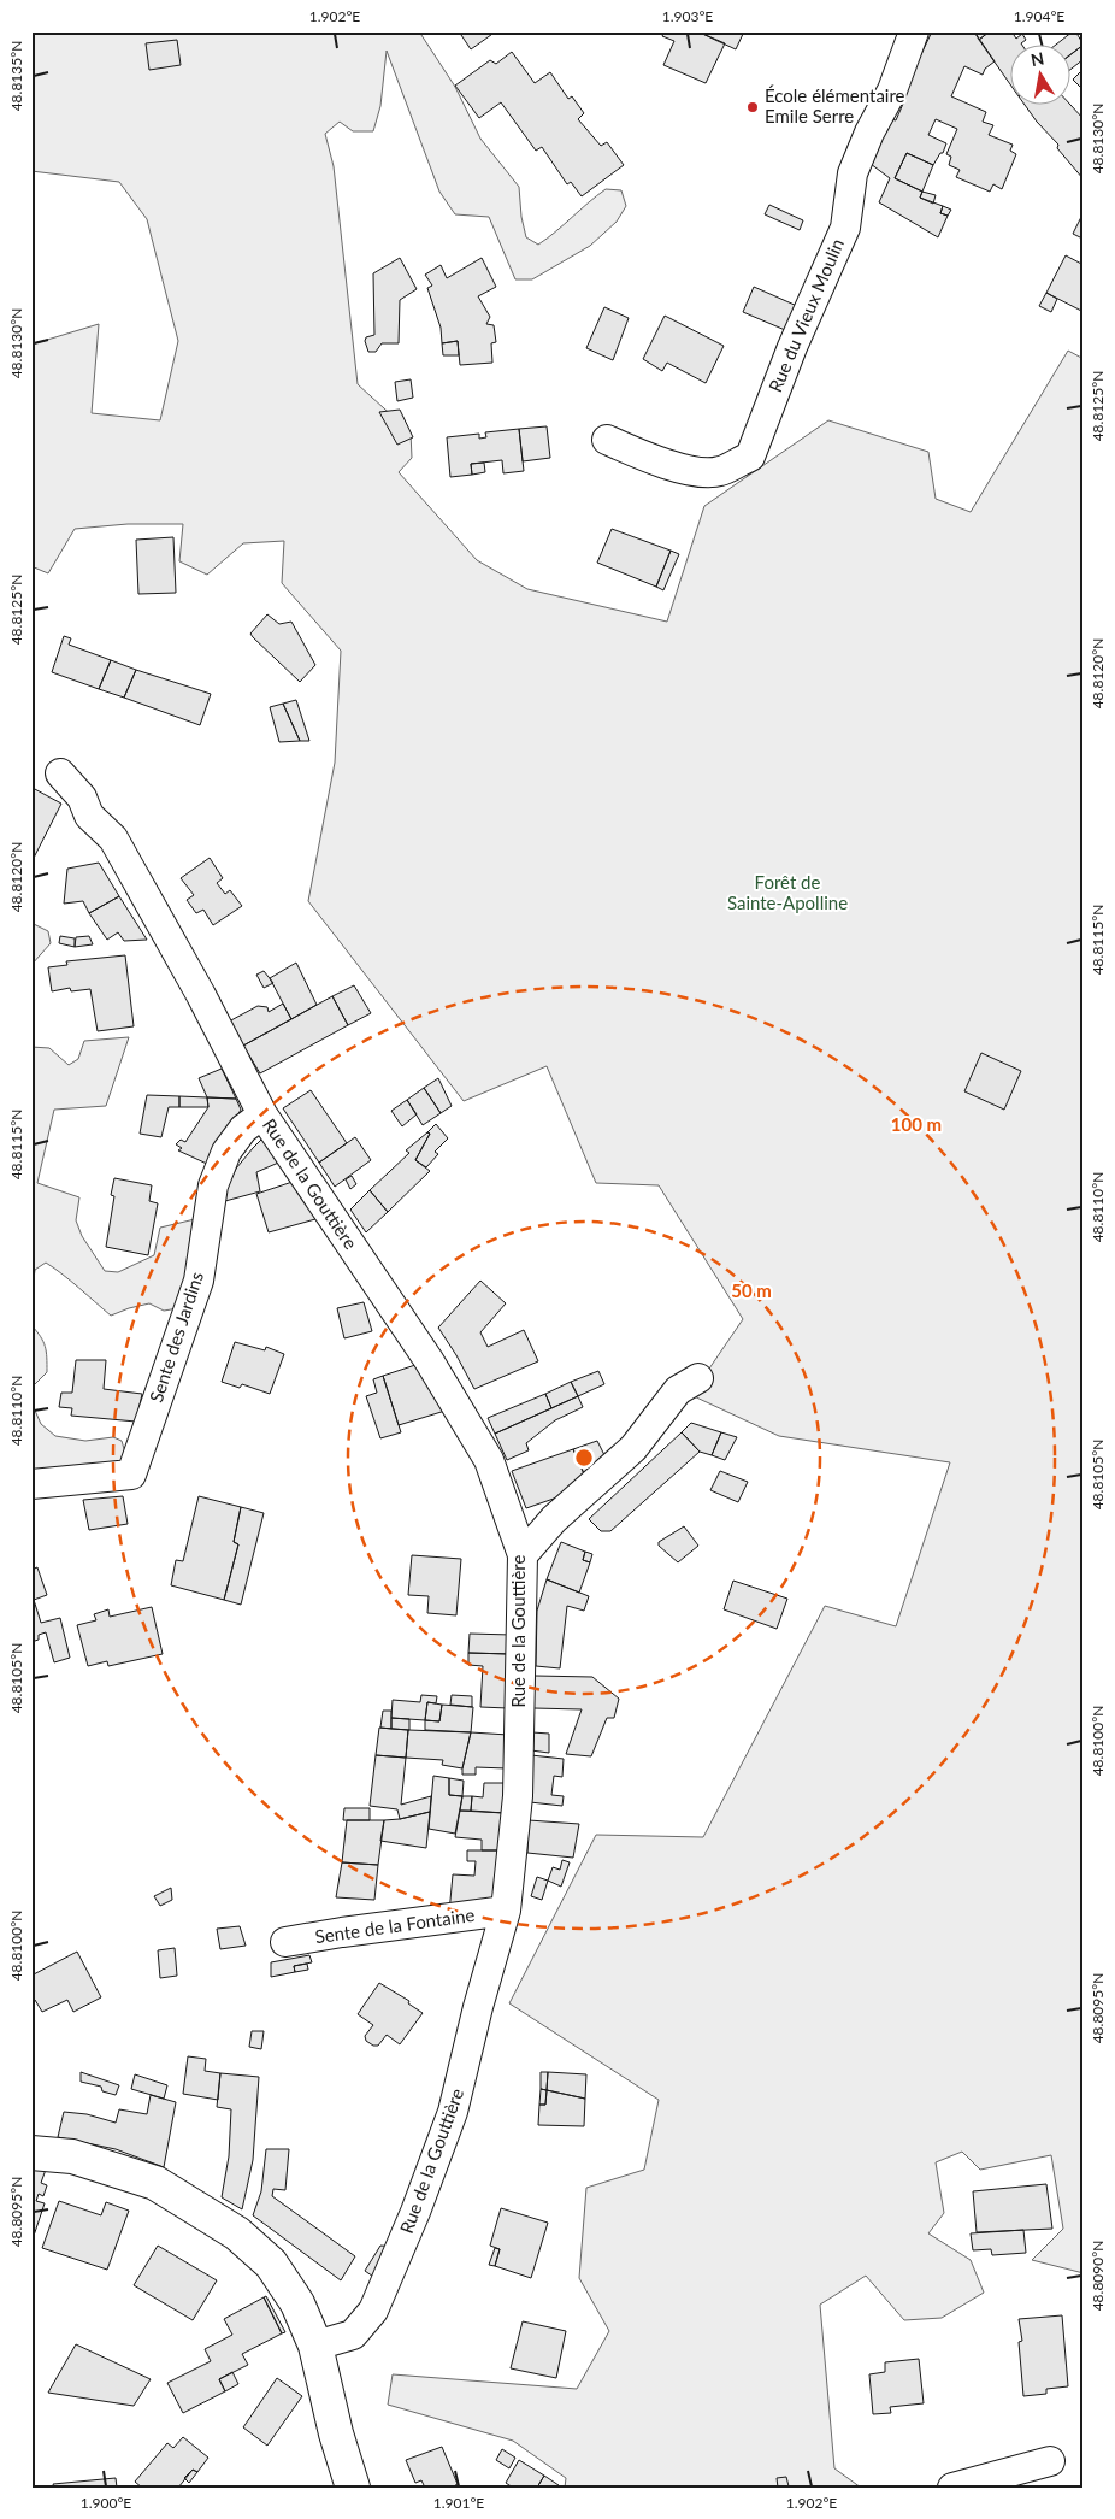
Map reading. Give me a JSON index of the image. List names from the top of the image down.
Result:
{
  "streets": {
    "street": [
      "Rue du Vieux Moulin",
      "Rue de la Gouttière",
      "Sente des Jardins",
      "Sente de la Fontaine"
    ]
  },
  "crossings": [
    ["Rue de la Gouttière", "Sente des Jardins"],
    ["Rue de la Gouttière", "Sente de la Fontaine"]
  ],
  "parks": ["Forêt de Sainte-Apolline"],
  "places": ["École élémentaire Emile Serre"],
  "north": "top",
  "coordinates": [
    "1.902°E",
    "1.903°E",
    "1.904°E",
    "48.8135°N",
    "48.8130°N",
    "48.8125°N",
    "48.8120°N",
    "48.8115°N",
    "48.8110°N",
    "48.8105°N",
    "48.8100°N",
    "48.8095°N",
    "48.8090°N",
    "1.900°E",
    "1.901°E"
  ],
  "rings": ["100 m", "50 m"]
}
